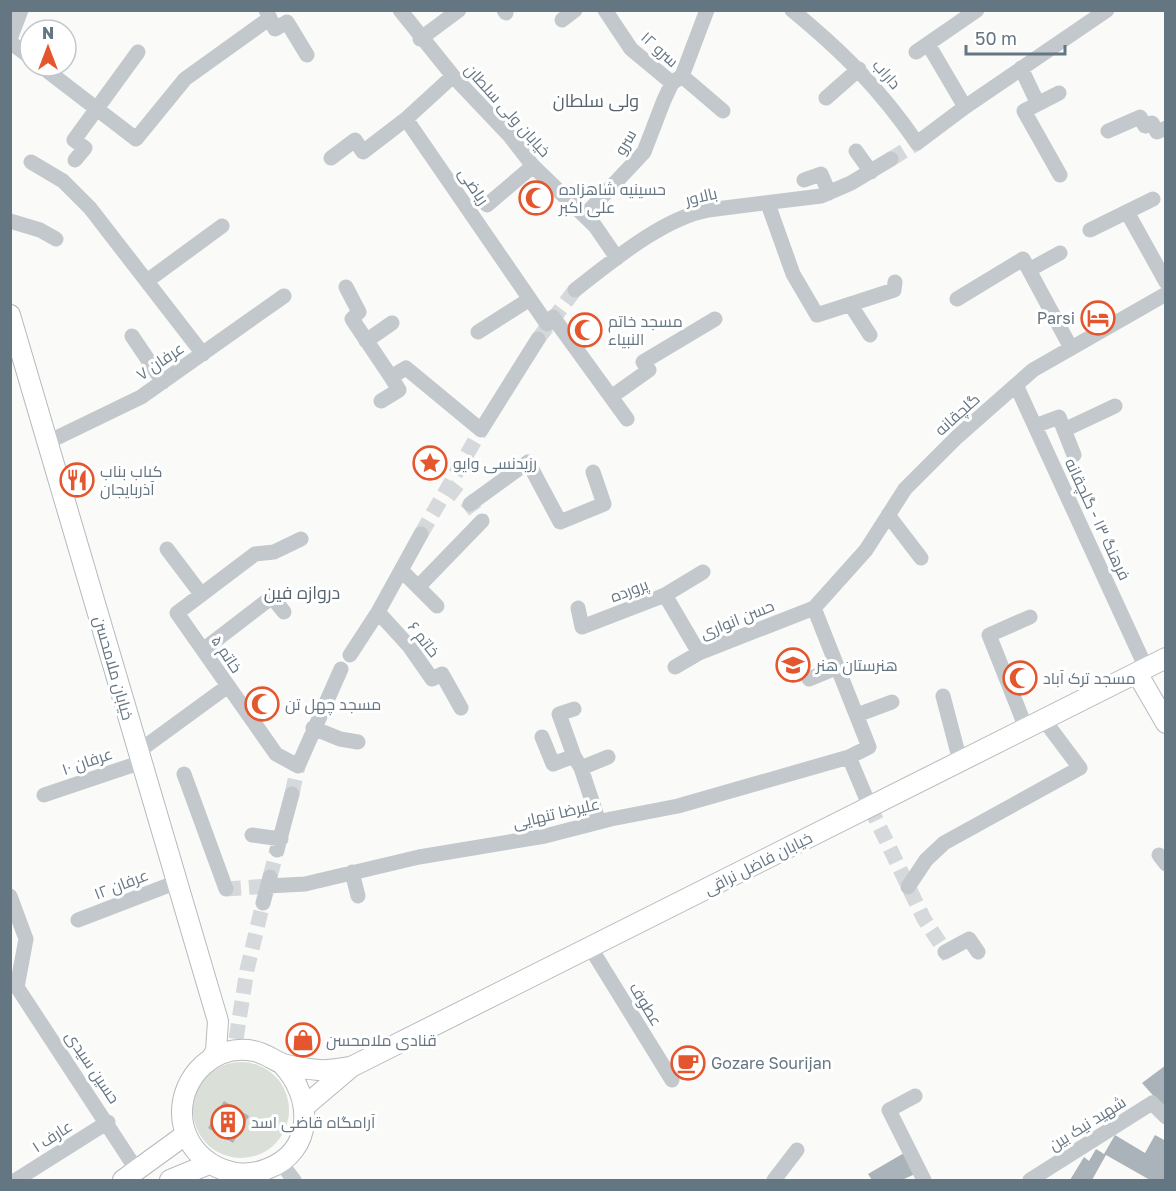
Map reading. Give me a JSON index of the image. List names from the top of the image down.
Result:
{
  "streets": {
    "main road": ["خیابان ملامحسن", "خیابان فاضل نراقی"],
    "street": [
      "سرو ۱۲",
      "داراب",
      "خیابان ولی سلطان",
      "سرو",
      "ریاضی",
      "بالاور",
      "عرفان ۷",
      "گلچقانه",
      "فرهنگ ۱۳ - گلچقانه",
      "پرورده",
      "حسن انواری",
      "خاتم ۶",
      "خاتم ۵",
      "عرفان ۱۰",
      "علیرضا تنهایی",
      "عرفان ۱۲",
      "عطوف",
      "حسین سیدی",
      "شهید نیک بین",
      "عارف ۱"
    ]
  },
  "crossings": [
    ["سرو ۱۲", "سرو"],
    ["خیابان ولی سلطان", "سرو"],
    ["خیابان ولی سلطان", "بالاور"],
    ["عرفان ۷", "خیابان ملامحسن"],
    ["گلچقانه", "فرهنگ ۱۳ - گلچقانه"],
    ["گلچقانه", "حسن انواری"],
    ["فرهنگ ۱۳ - گلچقانه", "خیابان فاضل نراقی"],
    ["خاتم ۵", "عرفان ۱۰"],
    ["خیابان ملامحسن", "عرفان ۱۰"],
    ["خیابان ملامحسن", "عرفان ۱۲"],
    ["خیابان فاضل نراقی", "عطوف"],
    ["حسین سیدی", "عارف ۱"]
  ],
  "districts": ["ولی سلطان", "دروازه فین"],
  "places": {
    "mosque": [
      "حسینیه شاهزاده علی اکبر",
      "مسجد خاتم النبیاء",
      "مسجد ترک آباد",
      "مسجد چهل تن"
    ],
    "hotel": ["Parsi"],
    "place": ["رزیدنسی وایو"],
    "restaurant": ["کباب بناب آذربایجان"],
    "school or university": ["هنرستان هنر"],
    "shop": ["قنادی ملامحسن"],
    "cafe": ["Gozare Sourijan"],
    "building": ["آرامگاه قاضی اسد"]
  },
  "scale_bar": "50 m",
  "north": "top"
}
